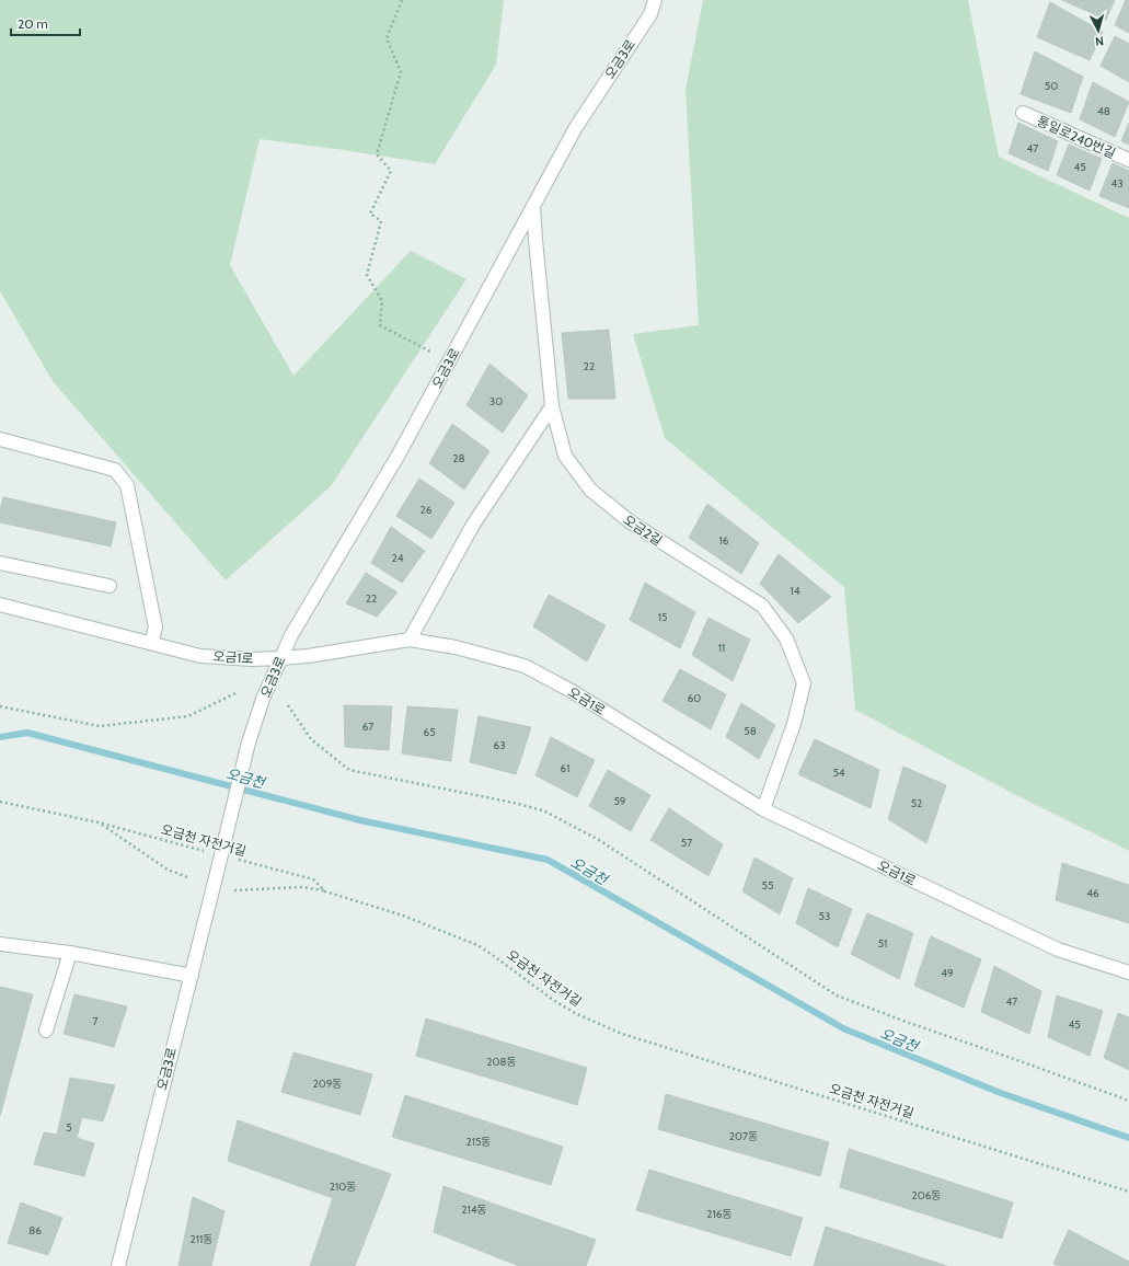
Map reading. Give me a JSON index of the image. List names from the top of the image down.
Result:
{
  "streets": {
    "street": [
      "오금3로",
      "통일로240번길",
      "오금2길",
      "오금1로"
    ],
    "path": ["오금천 자전거길"]
  },
  "crossings": [
    ["오금3로", "오금2길"],
    ["오금3로", "오금1로"],
    ["오금2길", "오금1로"]
  ],
  "water": ["오금천"],
  "house_numbers": [
    "50",
    "48",
    "47",
    "45",
    "43",
    "22",
    "30",
    "28",
    "26",
    "16",
    "24",
    "14",
    "22",
    "15",
    "11",
    "60",
    "67",
    "58",
    "65",
    "63",
    "61",
    "54",
    "59",
    "52",
    "57",
    "55",
    "46",
    "53",
    "51",
    "49",
    "47",
    "7",
    "45",
    "208동",
    "209동",
    "5",
    "207동",
    "215동",
    "210동",
    "206동",
    "214동",
    "216동",
    "86",
    "211동"
  ],
  "scale_bar": "20 m",
  "north": "bottom"
}
